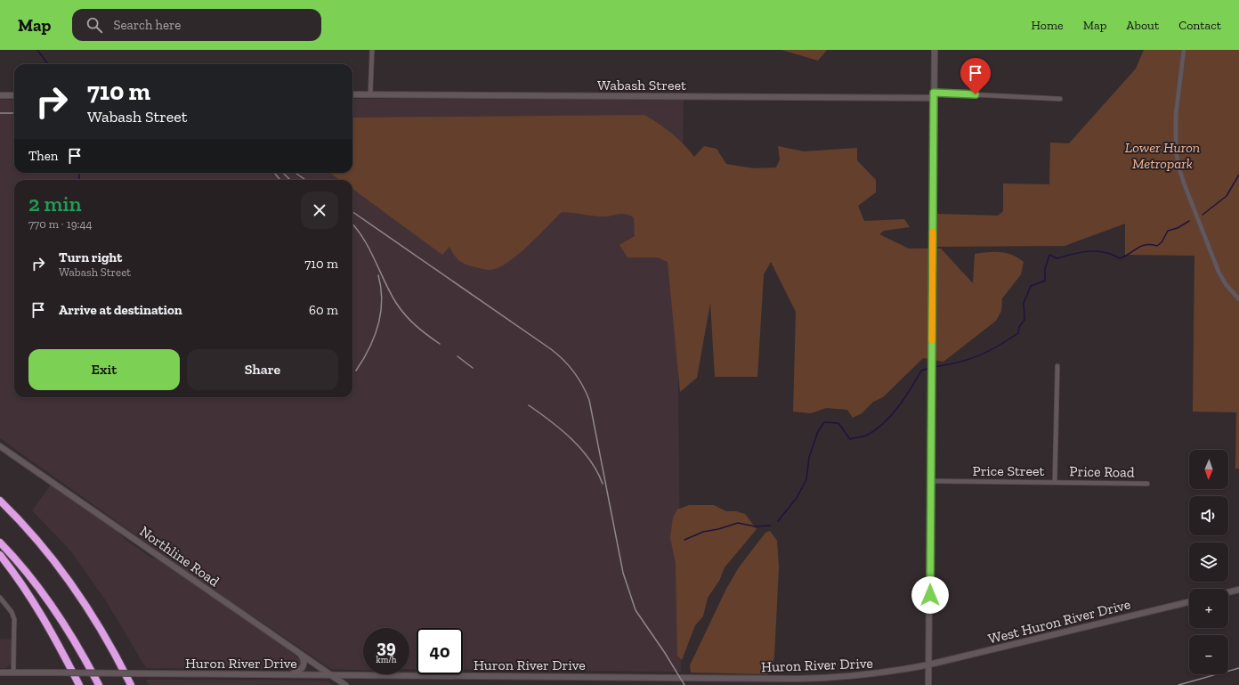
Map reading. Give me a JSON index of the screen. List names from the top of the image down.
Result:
{
  "streets": {
    "street": [
      "Wabash Street",
      "Price Street",
      "Price Road",
      "Northline Road",
      "West Huron River Drive",
      "Huron River Drive"
    ]
  },
  "crossings": [
    ["Price Street", "Price Road"],
    ["Northline Road", "Huron River Drive"],
    ["West Huron River Drive", "Huron River Drive"]
  ],
  "parks": ["Lower Huron Metropark"],
  "north": "bottom",
  "page": {
    "header": "Map",
    "search": "Search here",
    "nav": [
      "Home",
      "Map",
      "About",
      "Contact"
    ],
    "turn": ["710 m", "Wabash Street"],
    "then": "Then",
    "heading": ["2 min", "770 m · 19:44"],
    "list": [
      {
        "name": "Turn right",
        "note": "Wabash Street",
        "value": "710 m"
      },
      {
        "name": "Arrive at destination",
        "value": "60 m"
      }
    ],
    "buttons": ["Exit", "Share"],
    "map_buttons": ["+", "−"],
    "speed": "39 km/h",
    "limit": "40"
  }
}
